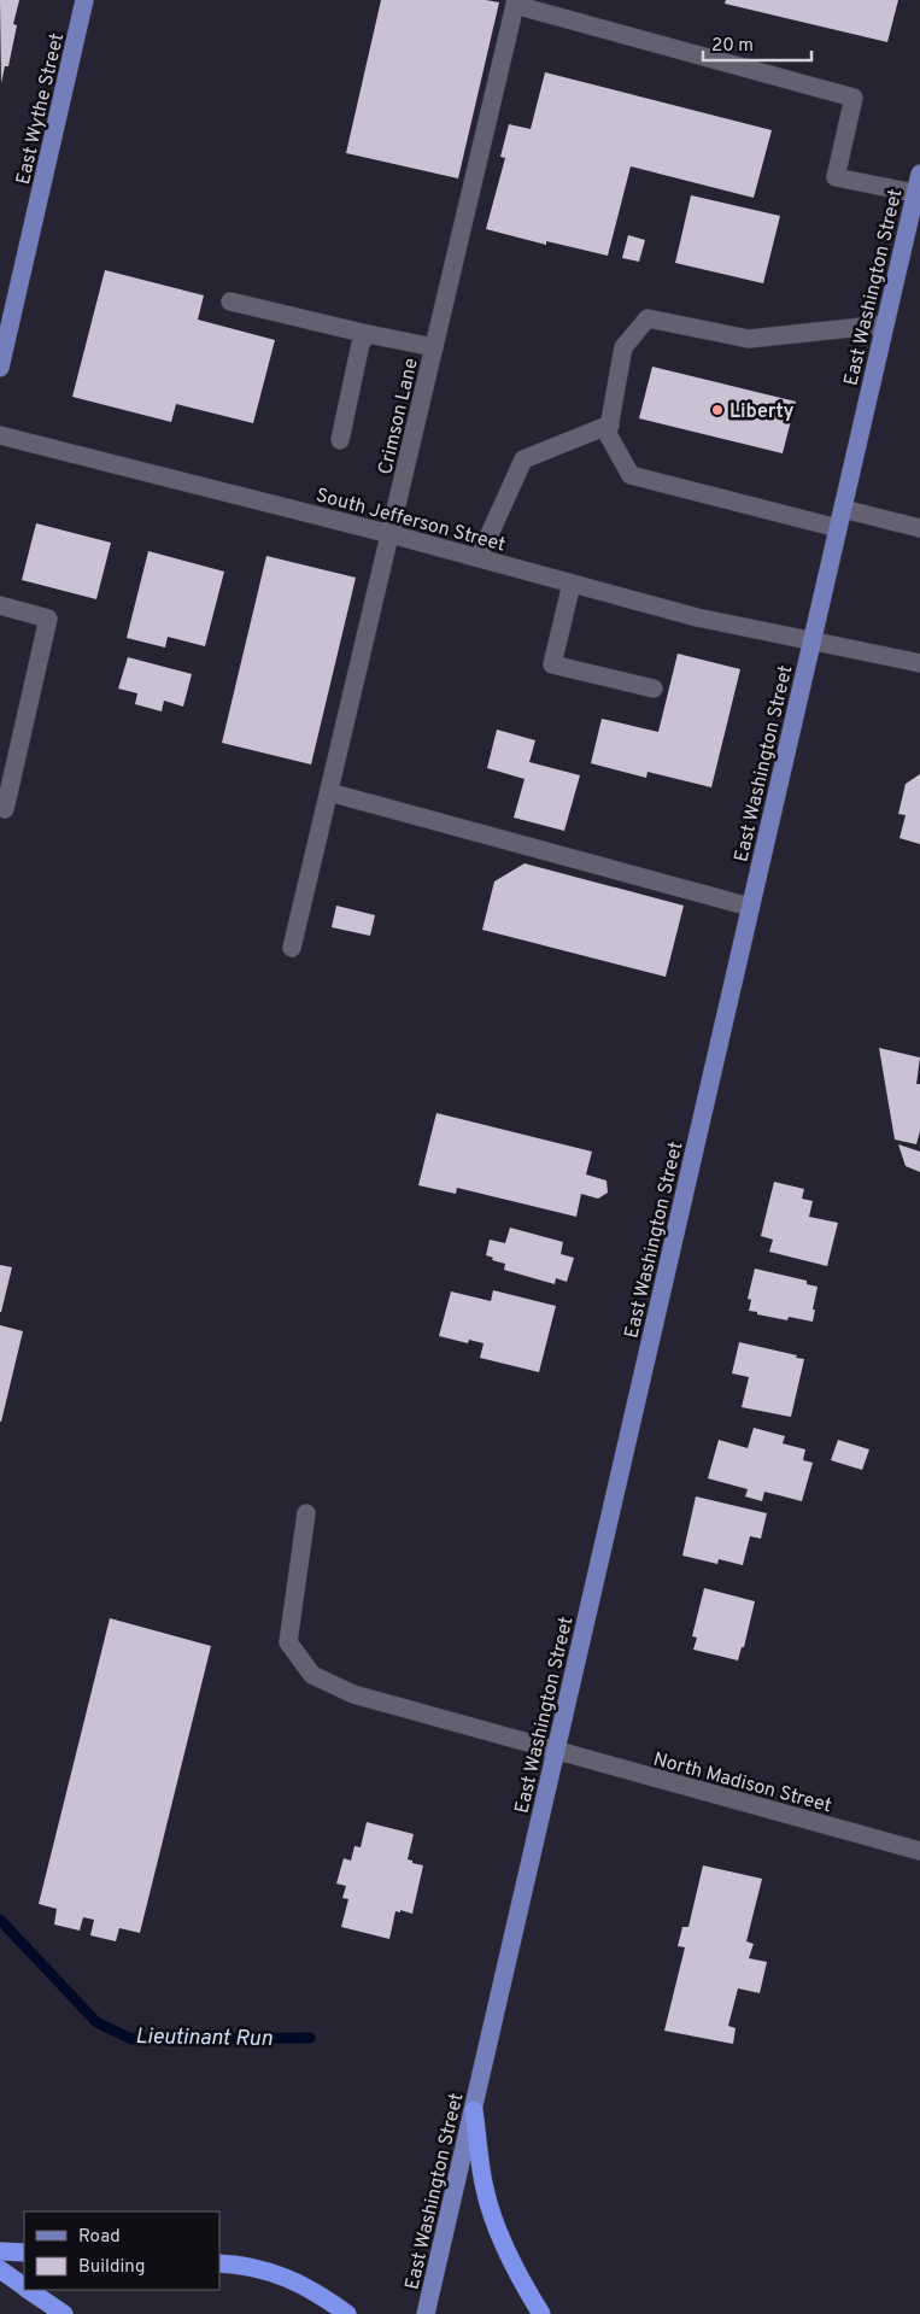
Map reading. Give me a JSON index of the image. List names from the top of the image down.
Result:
{
  "streets": {
    "main road": ["East Wythe Street", "East Washington Street"],
    "street": ["Crimson Lane", "South Jefferson Street", "North Madison Street"]
  },
  "crossings": [
    ["East Washington Street", "South Jefferson Street"],
    ["East Washington Street", "North Madison Street"],
    ["Crimson Lane", "South Jefferson Street"]
  ],
  "water": ["Lieutinant Run"],
  "places": ["Liberty"],
  "legend": ["Road", "Building"],
  "scale_bar": "20 m"
}
